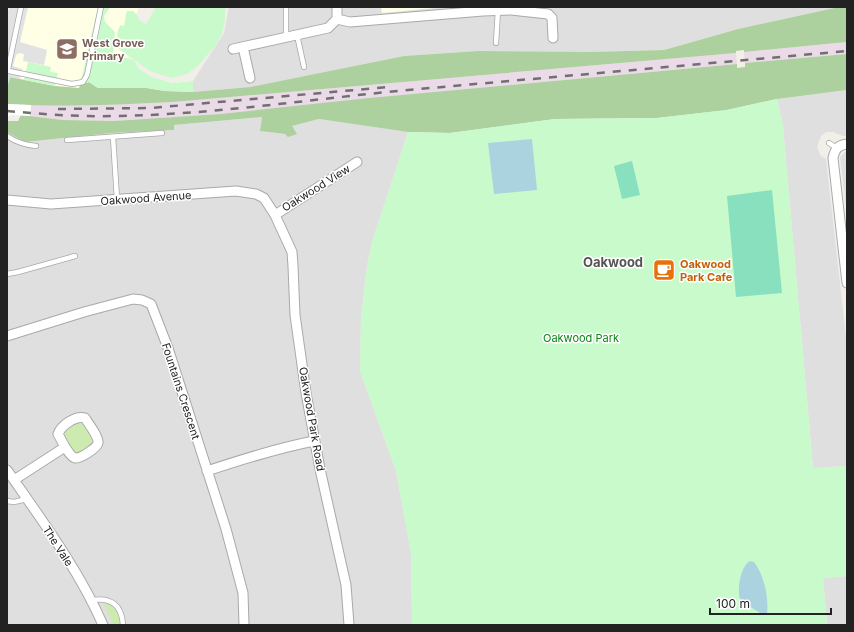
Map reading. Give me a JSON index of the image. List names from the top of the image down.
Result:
{
  "streets": {
    "street": [
      "Oakwood View",
      "Oakwood Avenue",
      "Fountains Crescent",
      "Oakwood Park Road",
      "The Vale"
    ]
  },
  "crossings": [
    ["Oakwood View", "Oakwood Avenue"],
    ["Oakwood View", "Oakwood Park Road"],
    ["Oakwood Avenue", "Oakwood Park Road"]
  ],
  "districts": ["Oakwood"],
  "parks": ["Oakwood Park"],
  "places": {
    "school or university": ["West Grove Primary"],
    "cafe": ["Oakwood Park Cafe"]
  },
  "scale_bar": "100 m"
}
